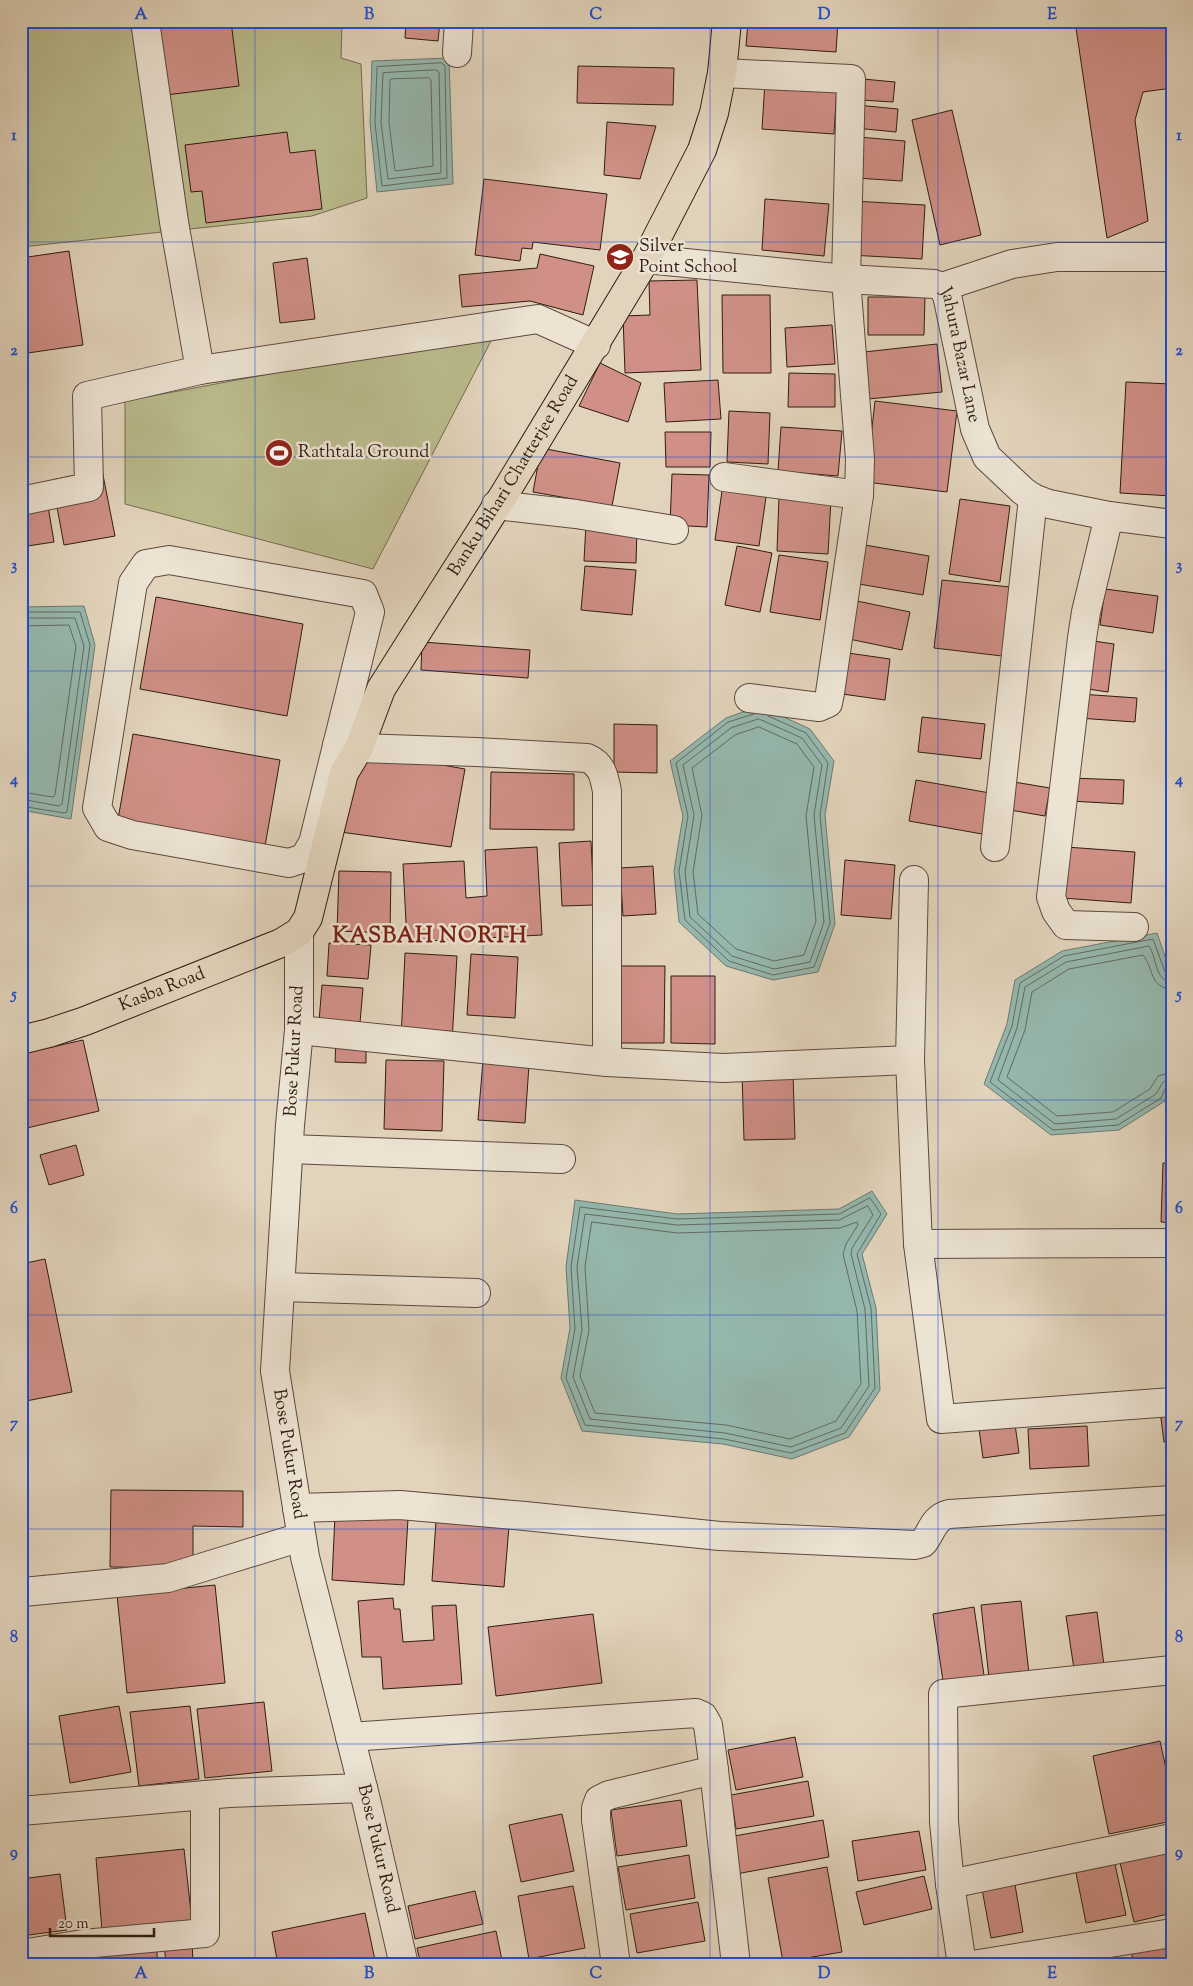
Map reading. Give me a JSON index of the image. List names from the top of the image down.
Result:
{
  "streets": {
    "main road": ["Banku Bihari Chatterjee Road", "Kasba Road"],
    "street": ["Jahura Bazar Lane", "Bose Pukur Road"]
  },
  "crossings": [
    ["Jahura Bazar Lane", "Banku Bihari Chatterjee Road"],
    ["Banku Bihari Chatterjee Road", "Kasba Road"],
    ["Banku Bihari Chatterjee Road", "Bose Pukur Road"],
    ["Kasba Road", "Bose Pukur Road"]
  ],
  "districts": ["KASBAH NORTH"],
  "places": {
    "school or university": ["Silver Point School"],
    "sports": ["Rathtala Ground"]
  },
  "scale_bar": "20 m",
  "grid": {
    "columns": [
      "A",
      "B",
      "C",
      "D",
      "E"
    ],
    "rows": [
      "1",
      "2",
      "3",
      "4",
      "5",
      "6",
      "7",
      "8",
      "9"
    ]
  }
}
